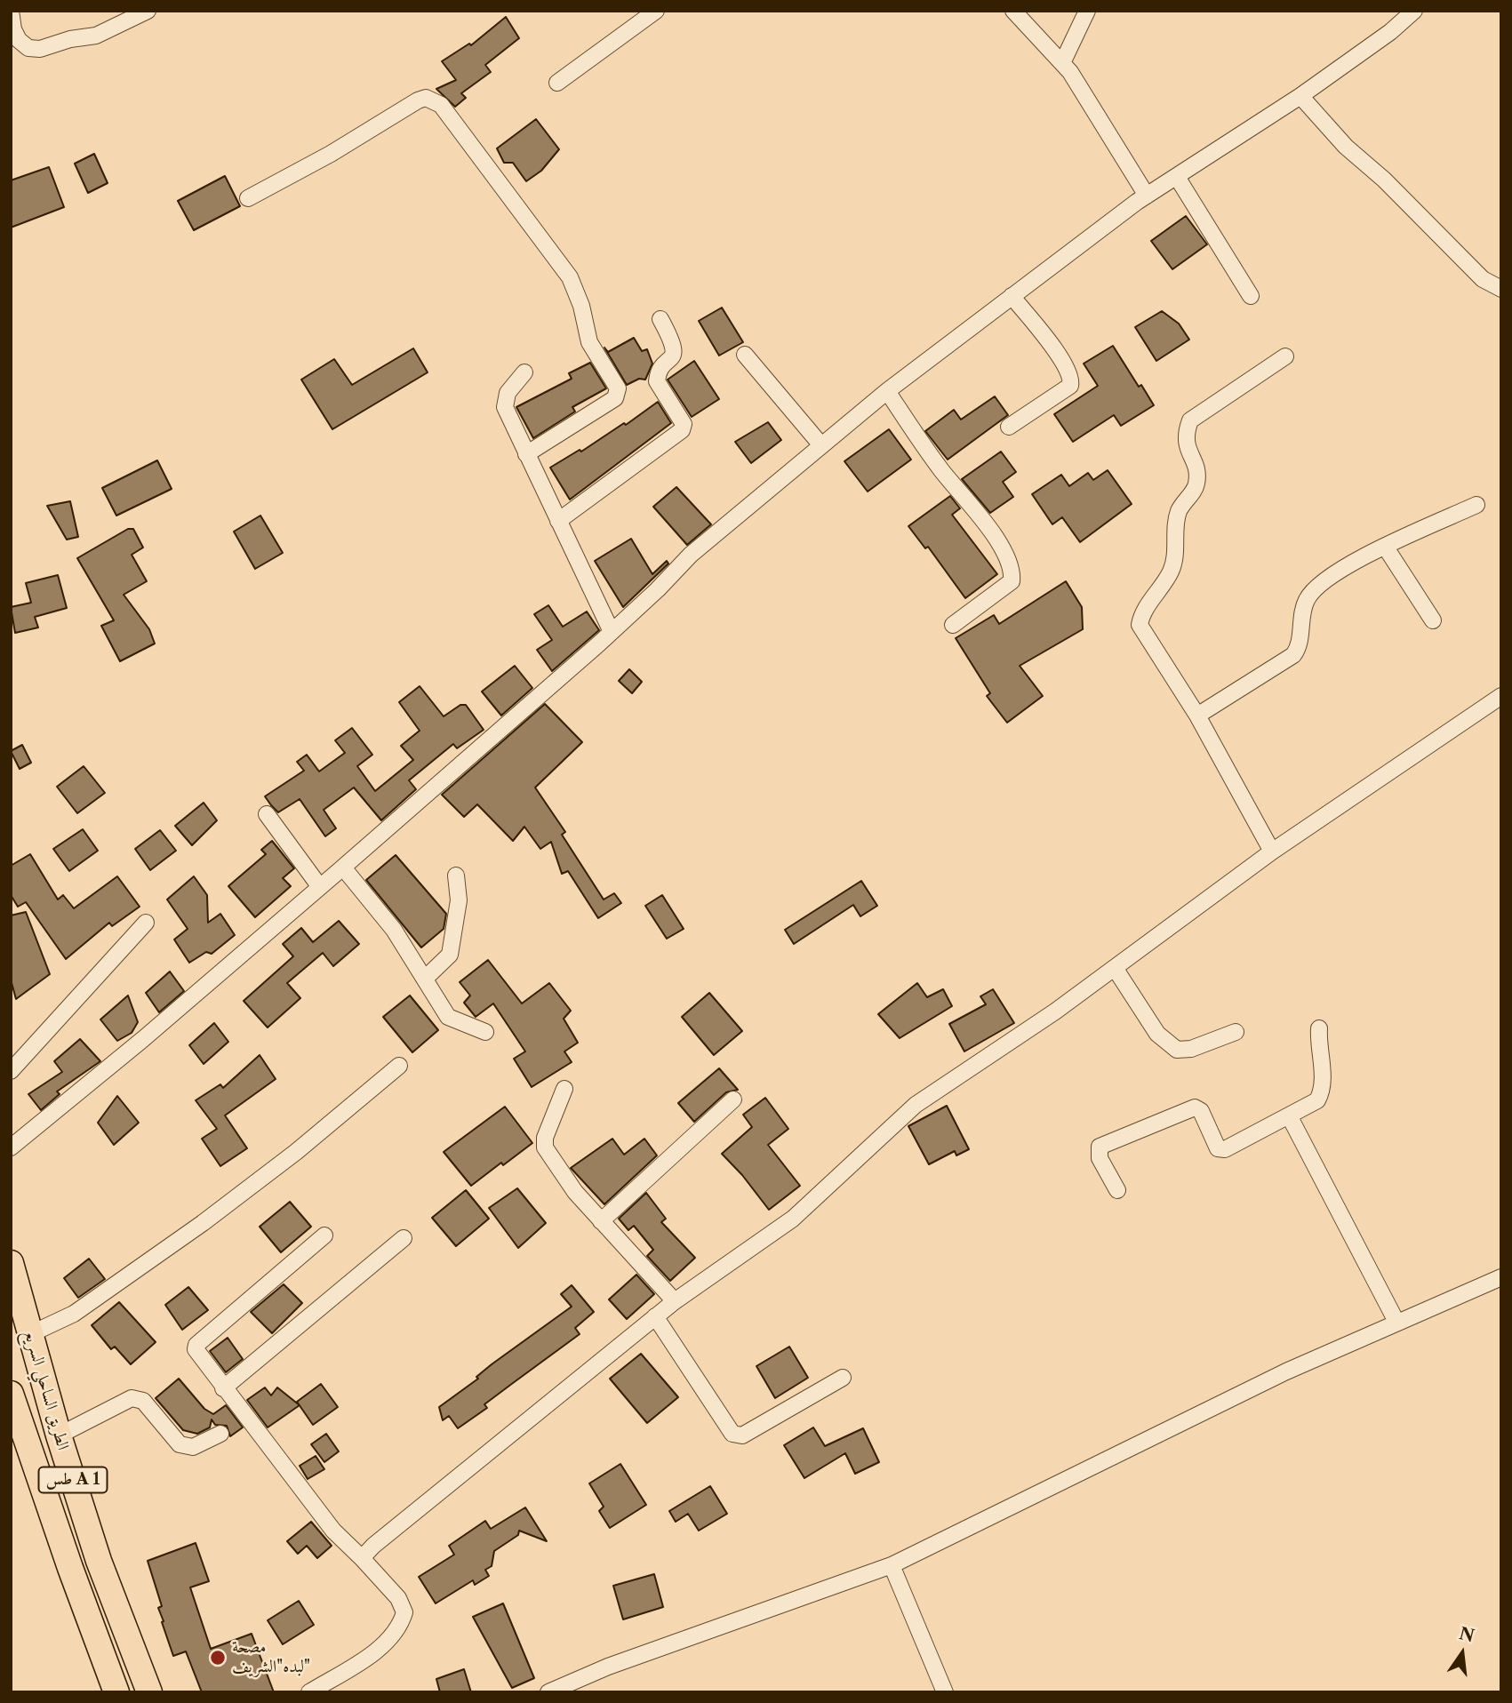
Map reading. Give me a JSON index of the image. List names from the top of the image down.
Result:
{
  "streets": {
    "highway": ["الطريق الساحلي السريع", "طس A 1"]
  },
  "places": ["مصحة لبده\"الشريف\""],
  "north": "top"
}
